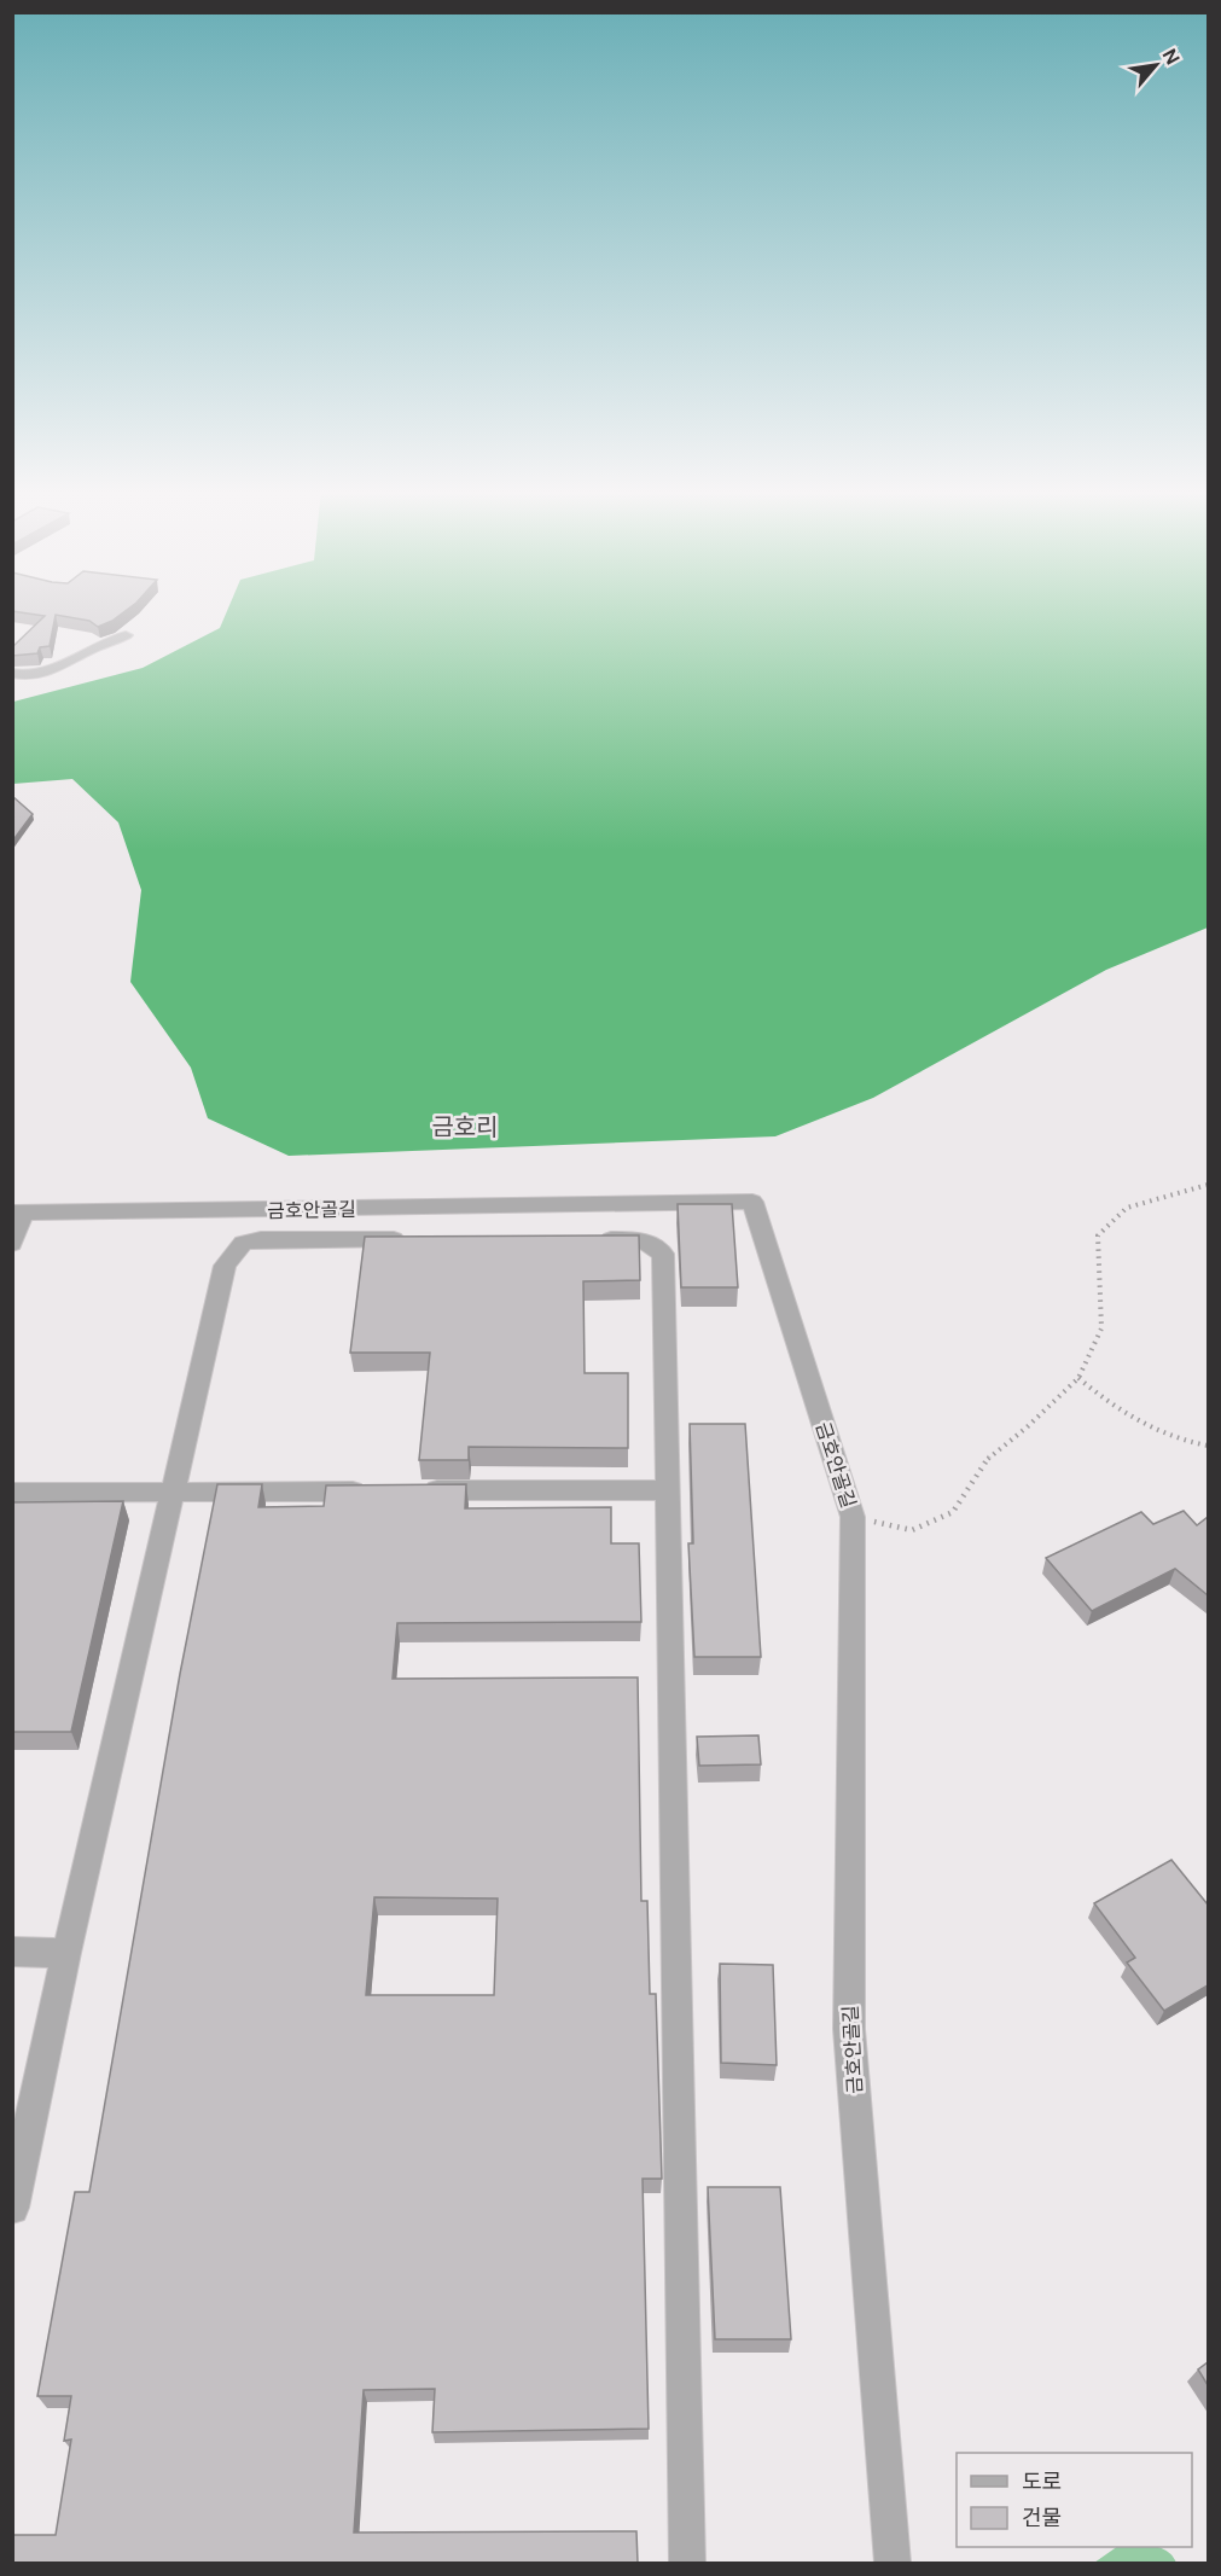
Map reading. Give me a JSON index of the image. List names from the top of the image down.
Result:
{
  "streets": {
    "street": ["금호안골길"]
  },
  "districts": ["금호리"],
  "legend": ["도로", "건물"],
  "north": "top right"
}
